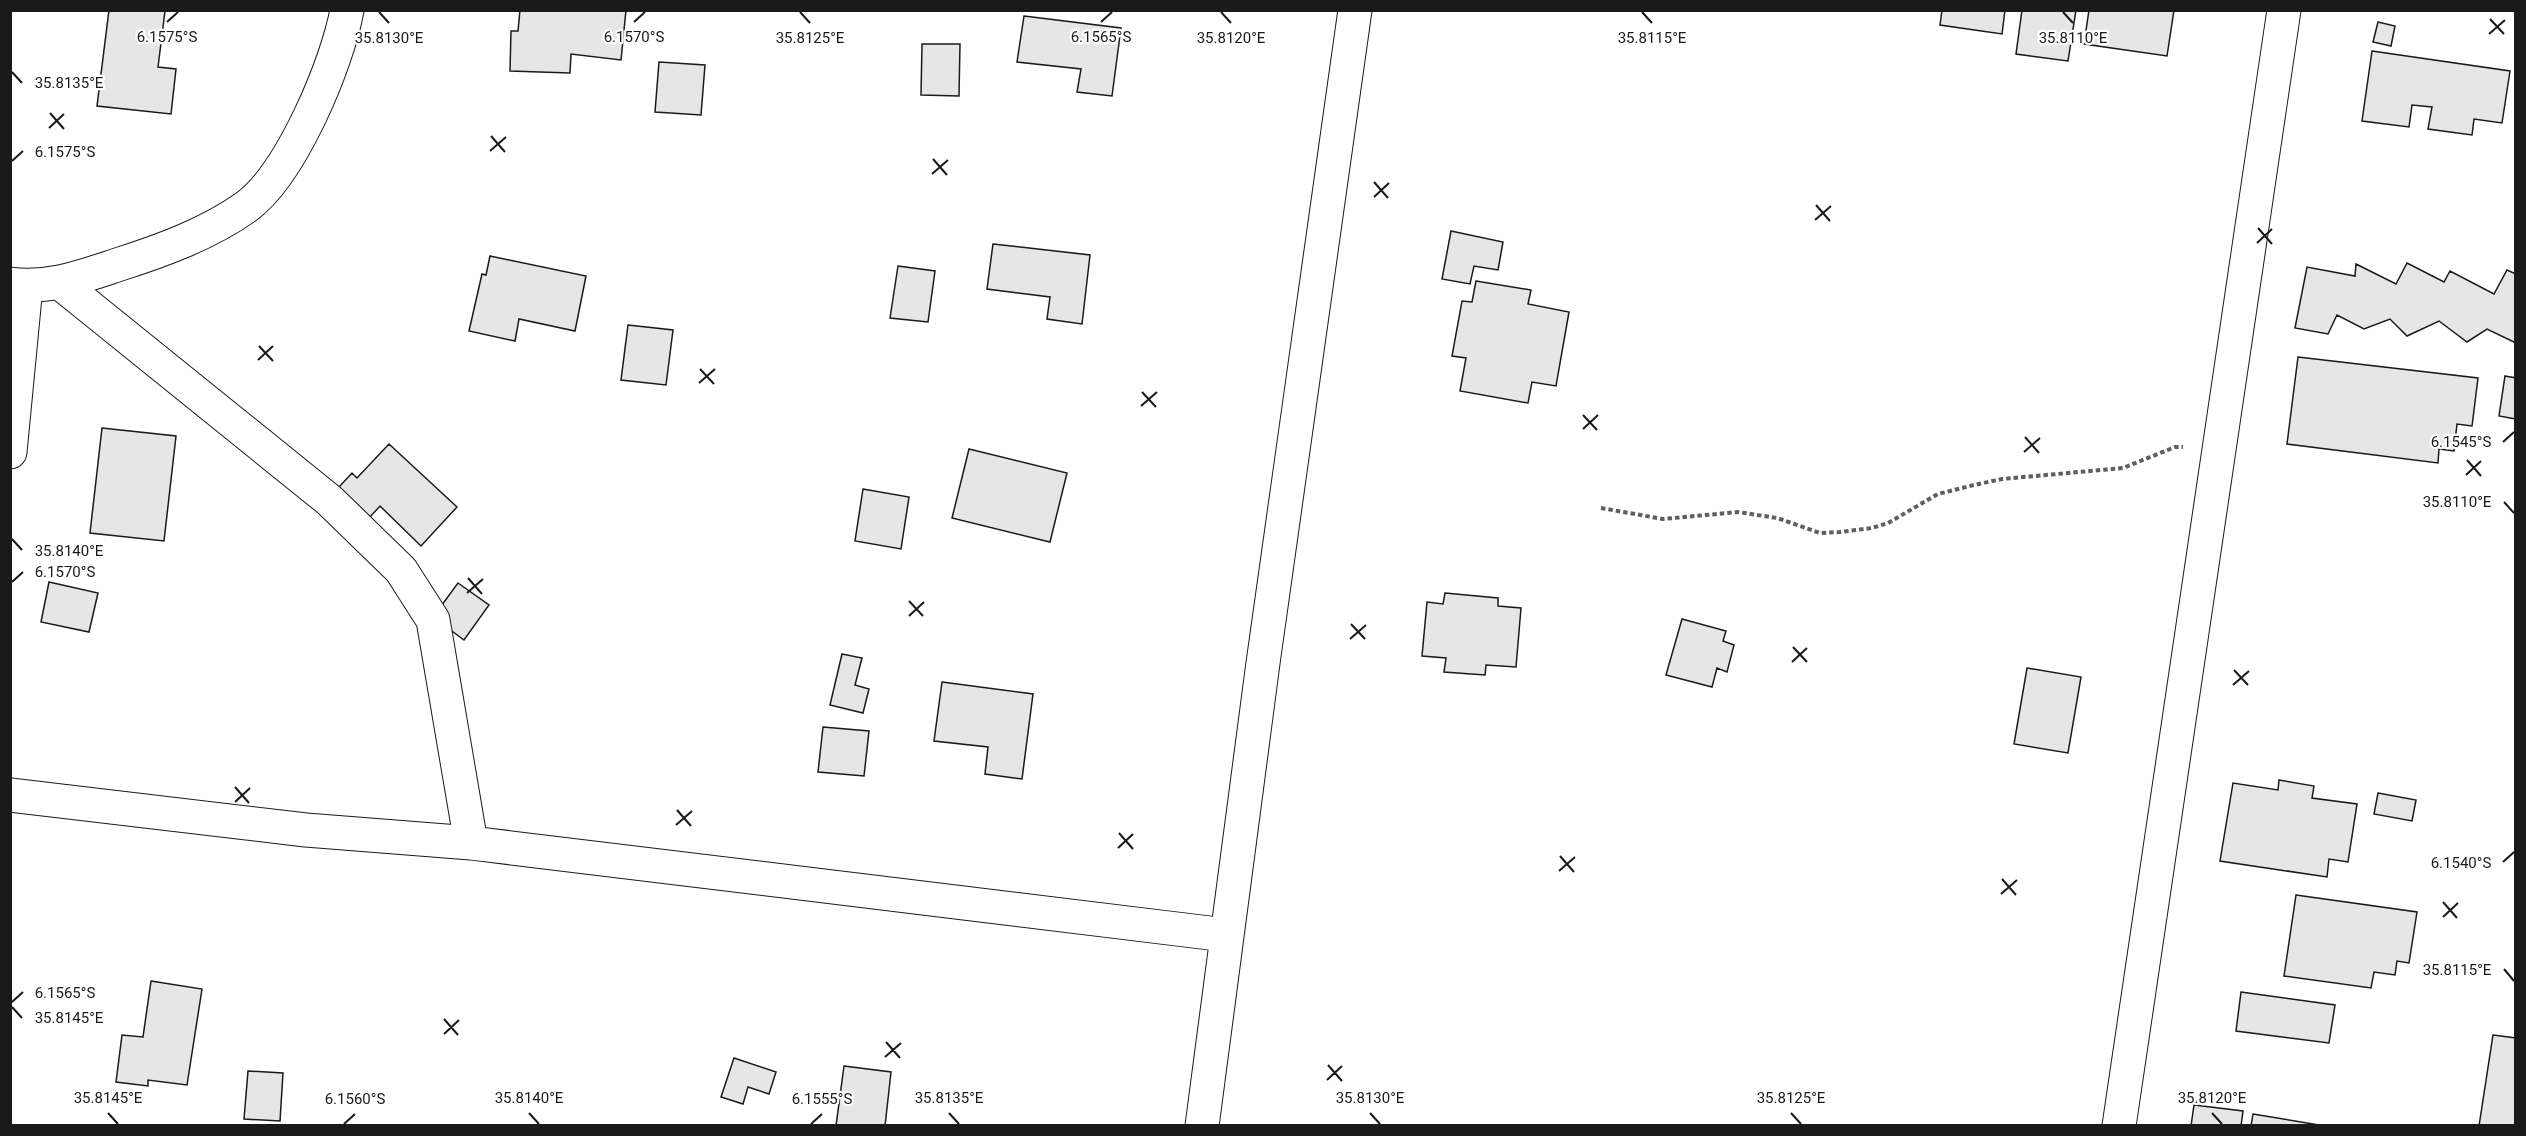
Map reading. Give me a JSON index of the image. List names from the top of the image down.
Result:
{
  "coordinates": [
    "6.1575°S",
    "6.1570°S",
    "6.1565°S",
    "35.8130°E",
    "35.8125°E",
    "35.8120°E",
    "35.8115°E",
    "35.8110°E",
    "35.8135°E",
    "6.1545°S",
    "35.8140°E",
    "6.1540°S",
    "35.8145°E",
    "6.1560°S",
    "6.1555°S"
  ]
}
